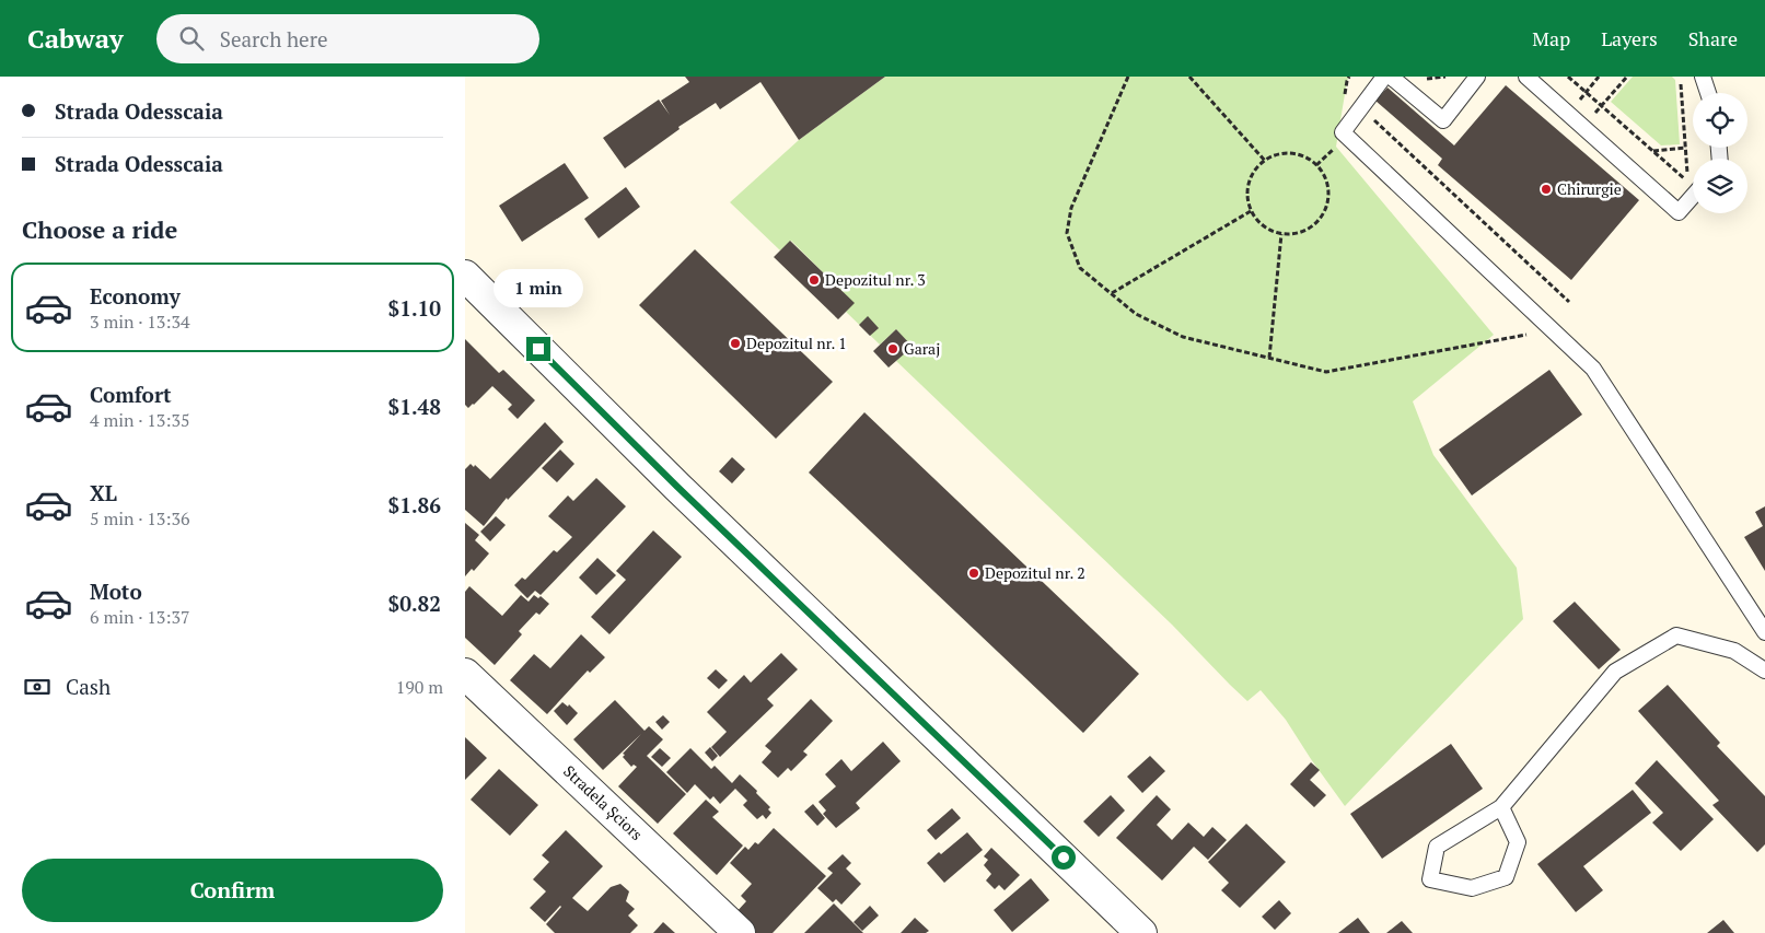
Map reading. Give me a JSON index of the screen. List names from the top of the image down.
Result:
{
  "streets": {
    "street": ["Stradela Șciors"]
  },
  "places": [
    "Chirurgie",
    "Depozitul nr. 3",
    "Depozitul nr. 1",
    "Garaj",
    "Depozitul nr. 2"
  ],
  "page": {
    "header": "Cabway",
    "search": "Search here",
    "nav": ["Map", "Layers", "Share"],
    "banner": ["Strada Odesscaia", "Strada Odesscaia"],
    "heading": "Choose a ride",
    "list": [
      {
        "name": "Economy",
        "note": "3 min · 13:34",
        "value": "$1.10"
      },
      {
        "name": "Comfort",
        "note": "4 min · 13:35",
        "value": "$1.48"
      },
      {
        "name": "XL",
        "note": "5 min · 13:36",
        "value": "$1.86"
      },
      {
        "name": "Moto",
        "note": "6 min · 13:37",
        "value": "$0.82"
      }
    ],
    "bubble": "1 min",
    "pay": ["Cash", "190 m"],
    "buttons": "Confirm"
  }
}
